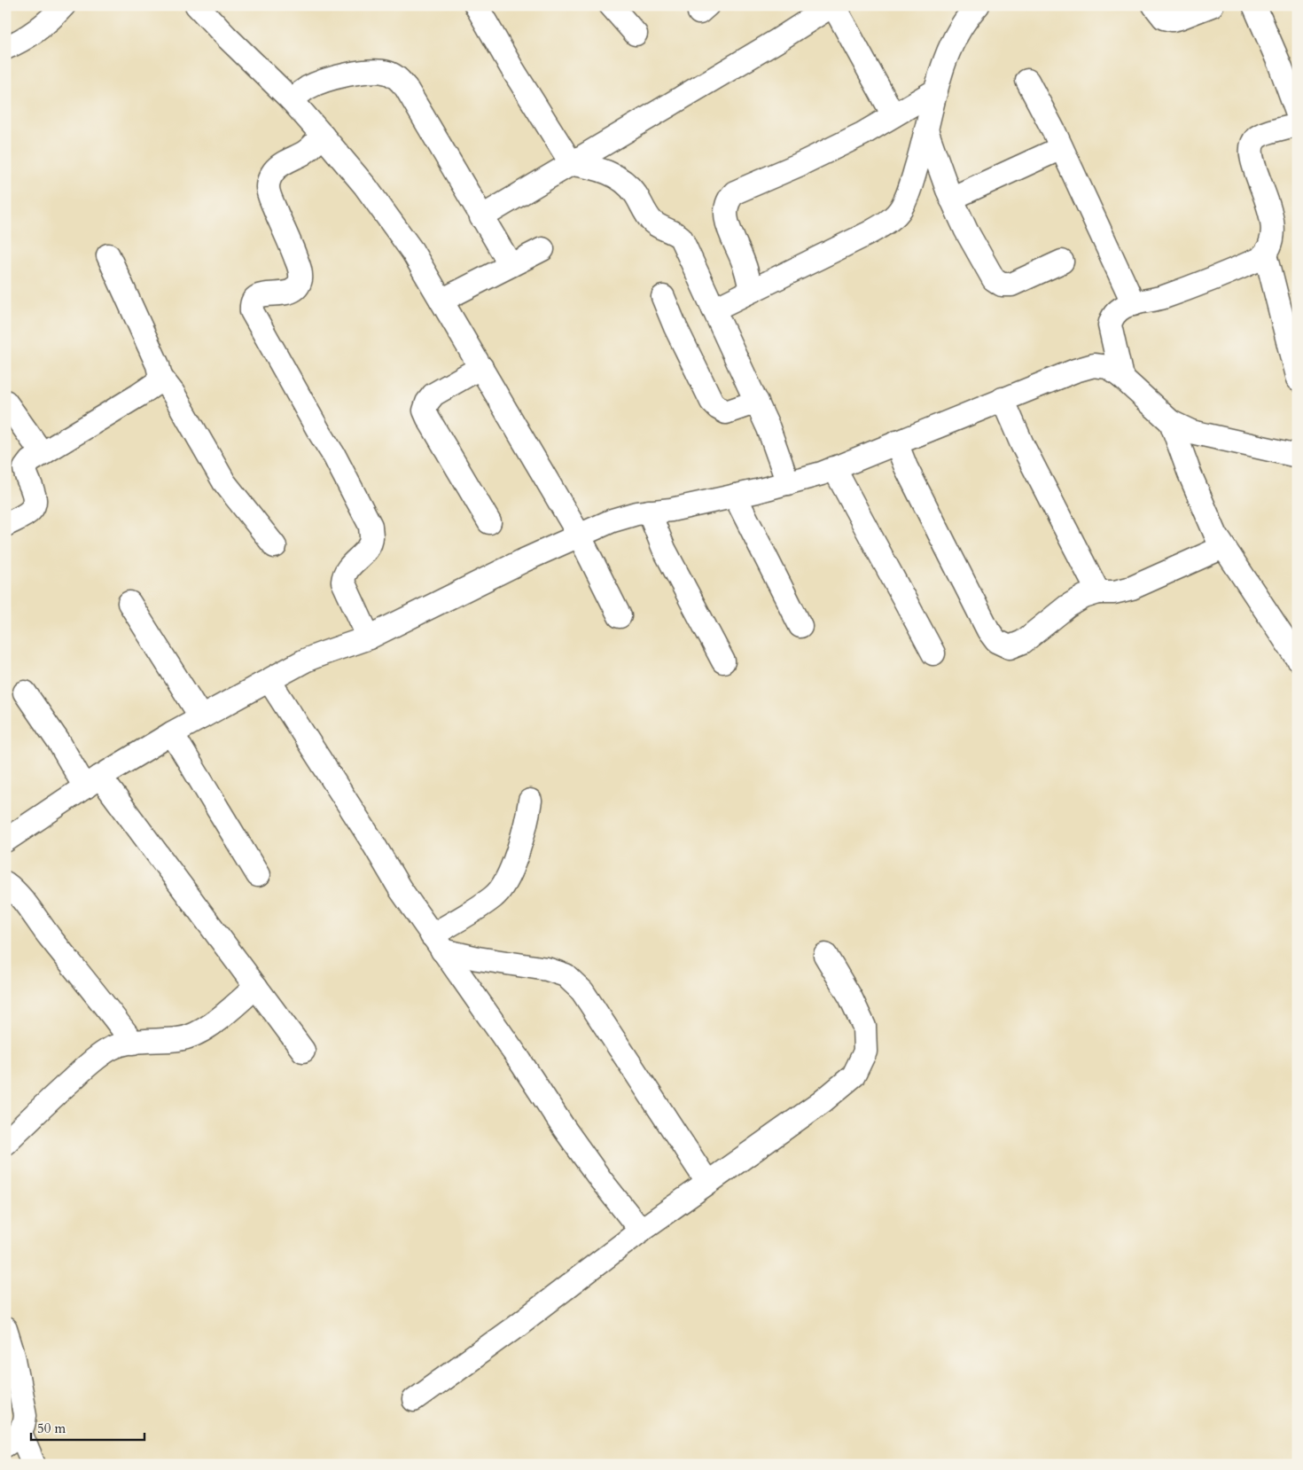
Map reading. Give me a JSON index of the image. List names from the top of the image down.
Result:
{
  "scale_bar": "50 m"
}
